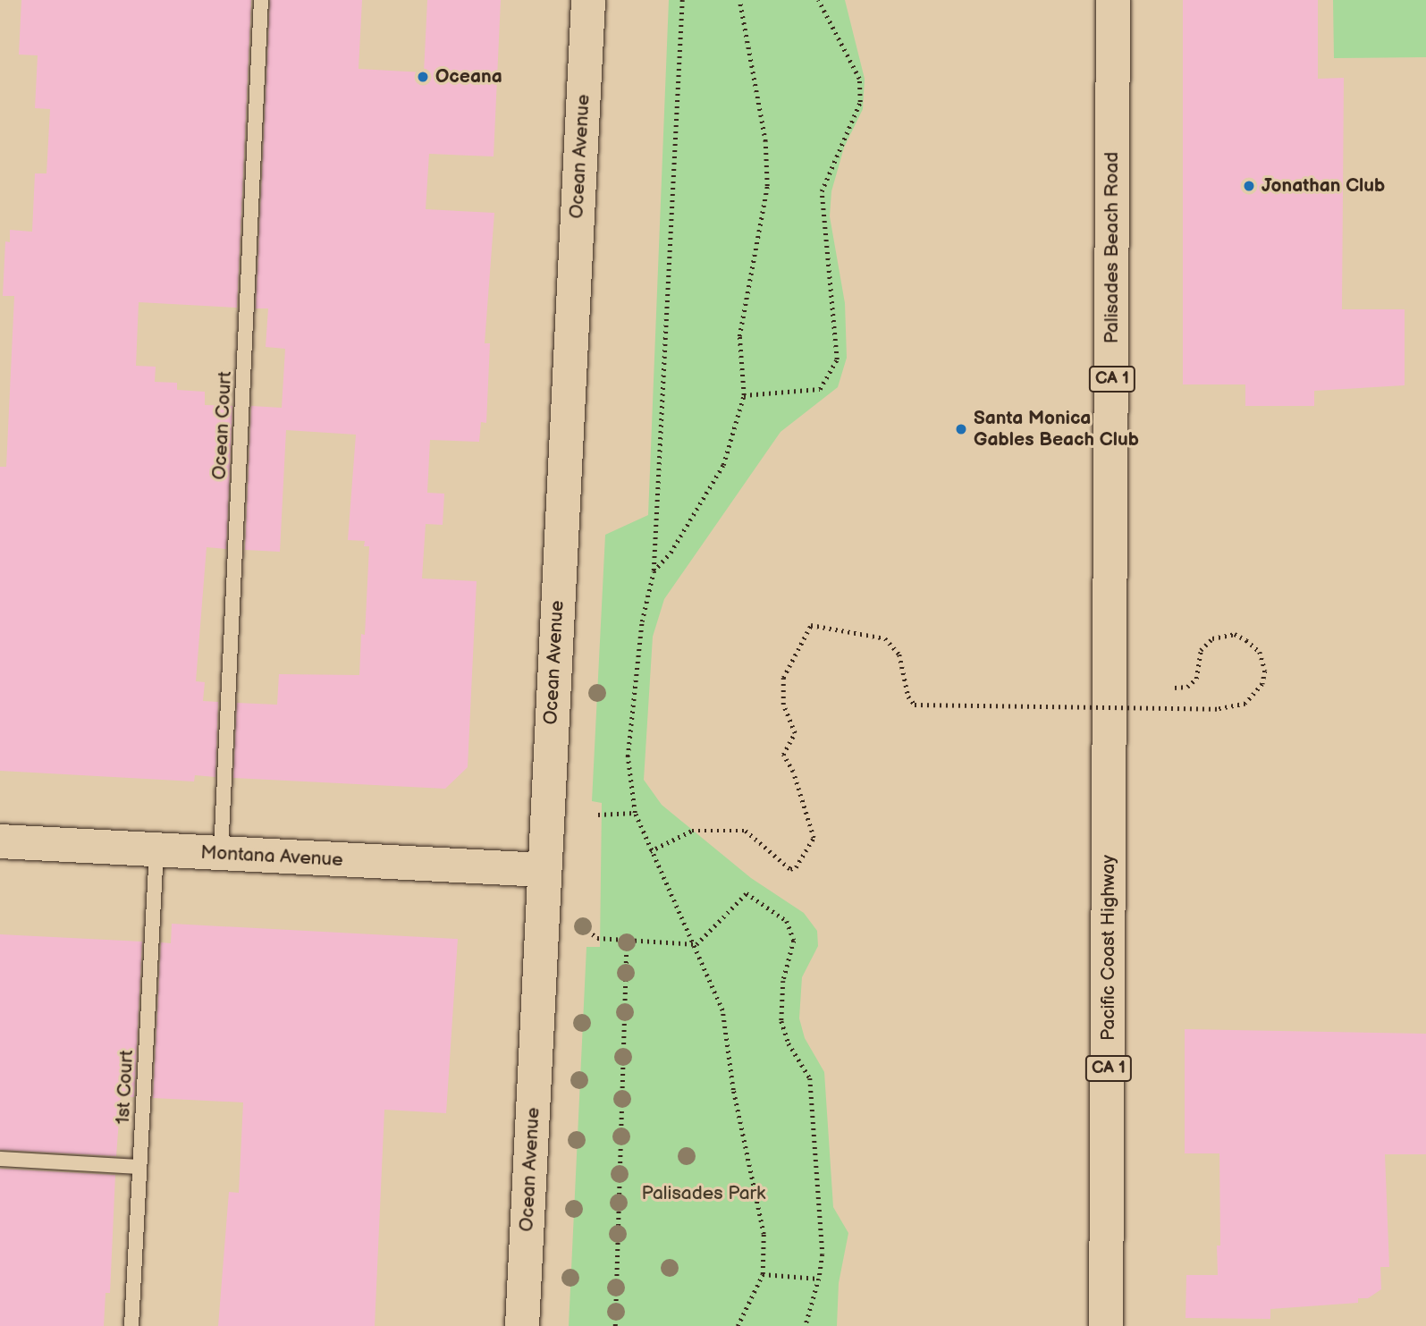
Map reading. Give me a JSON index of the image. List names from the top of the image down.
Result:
{
  "streets": {
    "main road": [
      "Ocean Avenue",
      "Palisades Beach Road",
      "CA 1",
      "Montana Avenue",
      "Pacific Coast Highway"
    ],
    "lane": ["Ocean Court", "1st Court"]
  },
  "crossings": [
    ["Ocean Avenue", "Montana Avenue"],
    ["Palisades Beach Road", "Pacific Coast Highway"],
    ["Ocean Court", "Montana Avenue"],
    ["Montana Avenue", "1st Court"]
  ],
  "parks": ["Palisades Park"],
  "places": ["Oceana", "Jonathan Club", "Santa Monica Gables Beach Club"]
}
